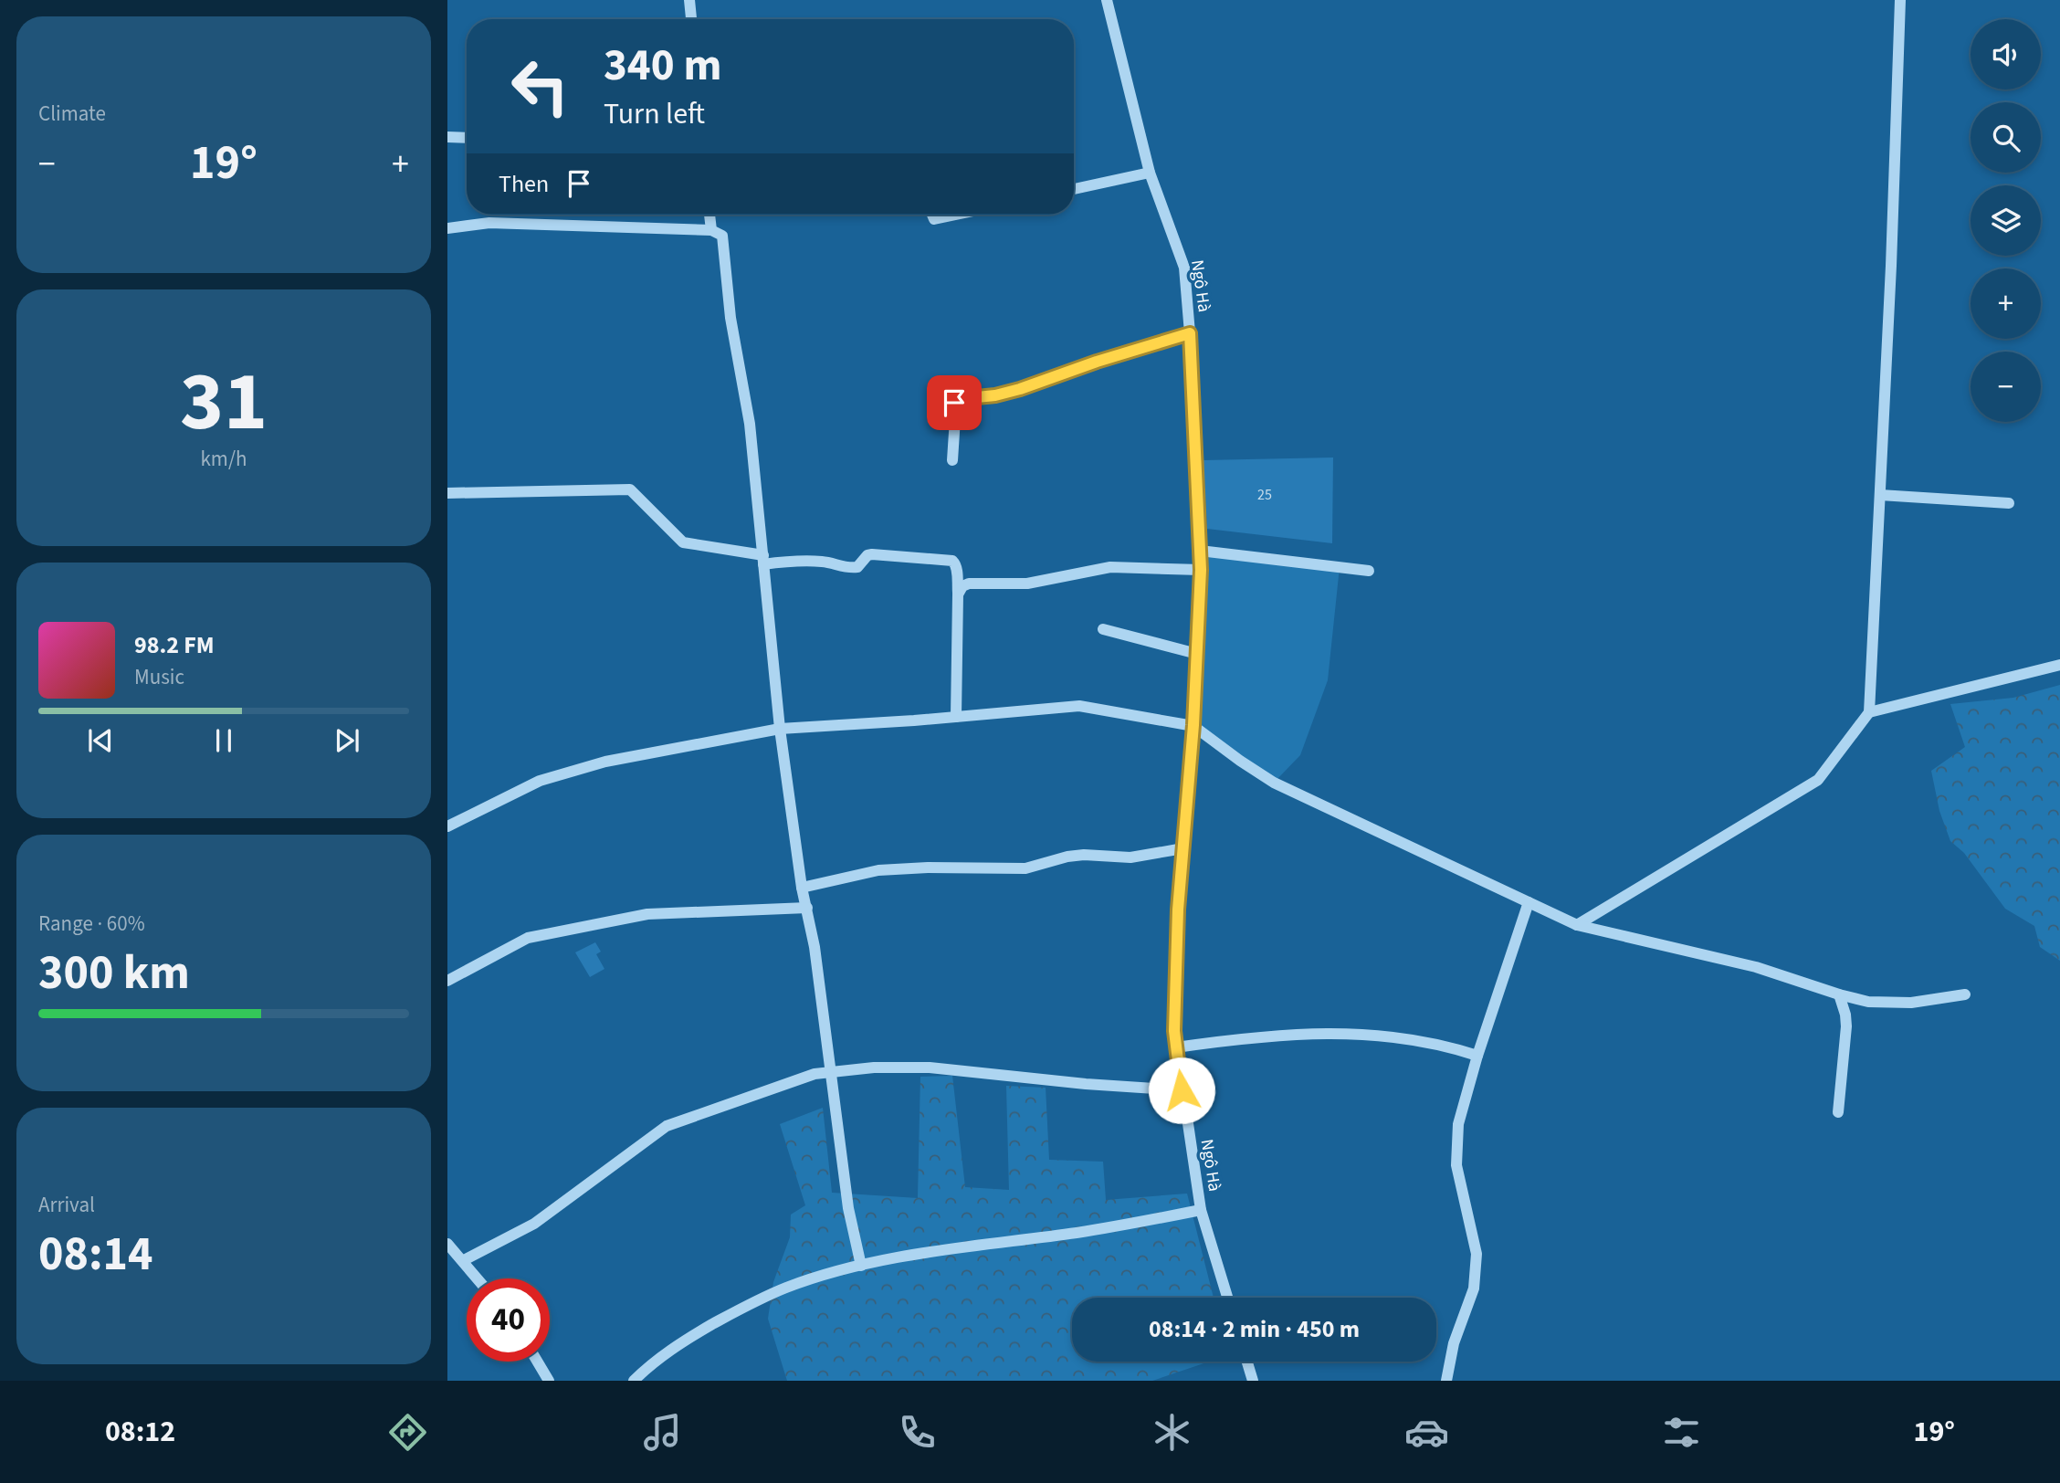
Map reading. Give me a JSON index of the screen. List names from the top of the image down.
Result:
{
  "streets": {
    "street": ["Ngô Hà"]
  },
  "house_numbers": ["25"],
  "page": {
    "tile": [
      "Climate",
      ["31", "km/h"],
      ["Range · 60%", "300 km"],
      ["Arrival", "08:14"]
    ],
    "map_buttons": ["+", "−"],
    "turn": ["340 m", "Turn left"],
    "heat": ["−", "19°", "+"],
    "then": "Then",
    "song": ["98.2 FM", "Music"],
    "limit": "40",
    "trip": "08:14 · 2 min · 450 m",
    "tabs": ["08:12", "19°"]
  }
}
